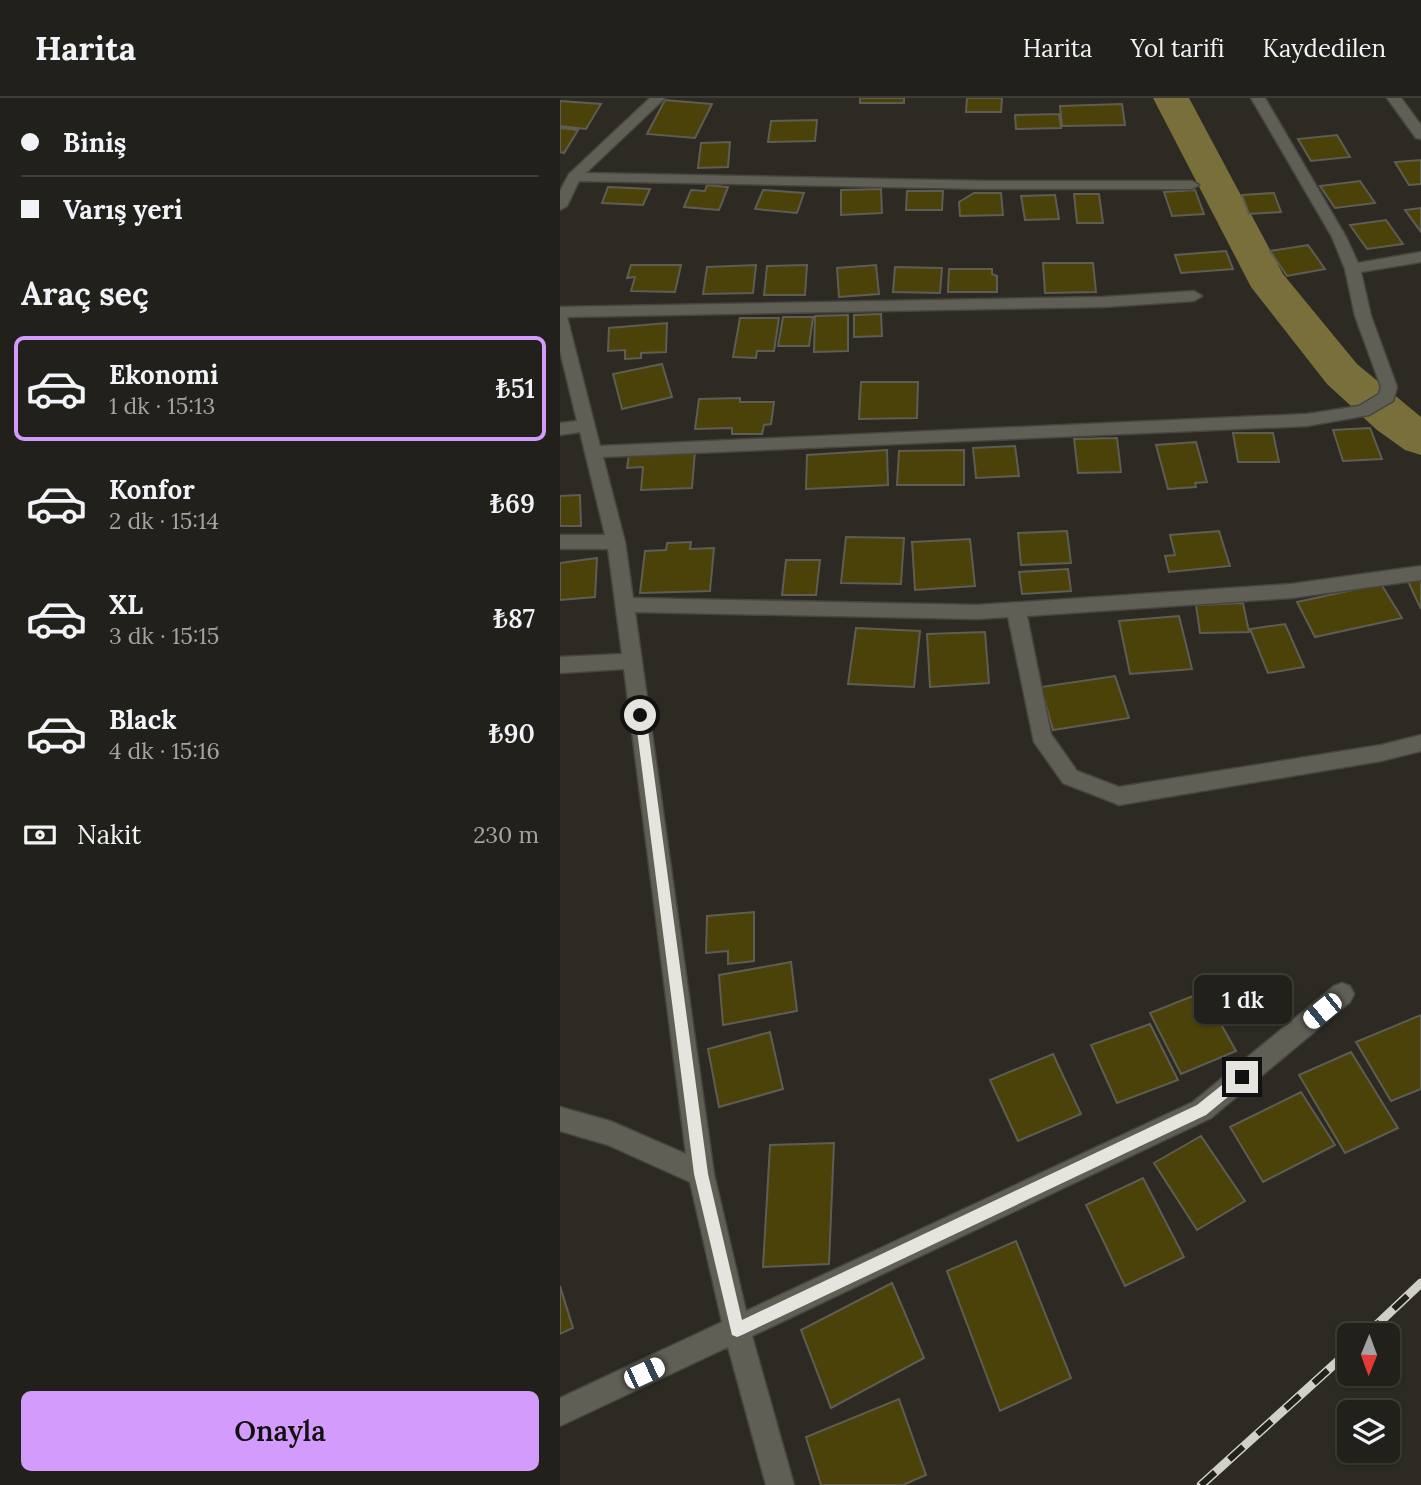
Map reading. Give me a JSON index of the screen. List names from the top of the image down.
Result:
{
  "north": "bottom",
  "page": {
    "header": "Harita",
    "nav": ["Harita", "Yol tarifi", "Kaydedilen"],
    "banner": ["Biniş", "Varış yeri"],
    "heading": "Araç seç",
    "list": [
      {
        "name": "Ekonomi",
        "note": "1 dk · 15:13",
        "value": "₺51"
      },
      {
        "name": "Konfor",
        "note": "2 dk · 15:14",
        "value": "₺69"
      },
      {
        "name": "XL",
        "note": "3 dk · 15:15",
        "value": "₺87"
      },
      {
        "name": "Black",
        "note": "4 dk · 15:16",
        "value": "₺90"
      }
    ],
    "pay": ["Nakit", "230 m"],
    "bubble": "1 dk",
    "buttons": "Onayla"
  }
}
